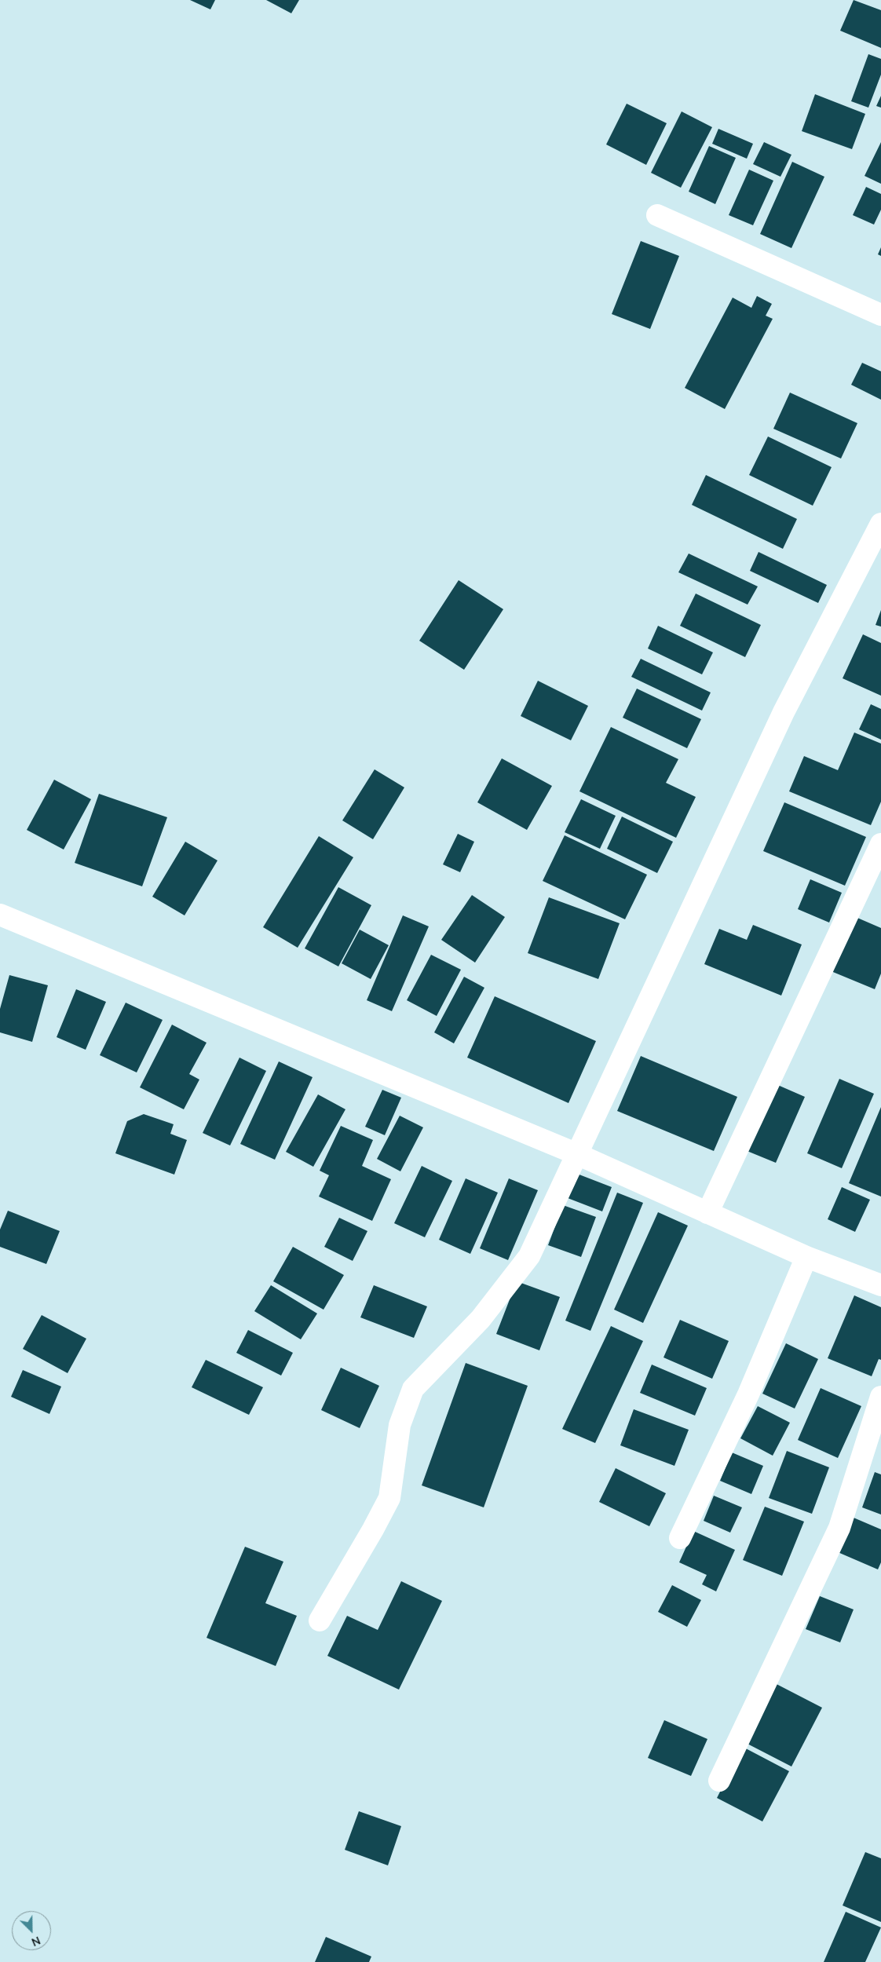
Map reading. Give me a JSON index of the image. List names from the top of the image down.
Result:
{
  "north": "bottom right"
}
